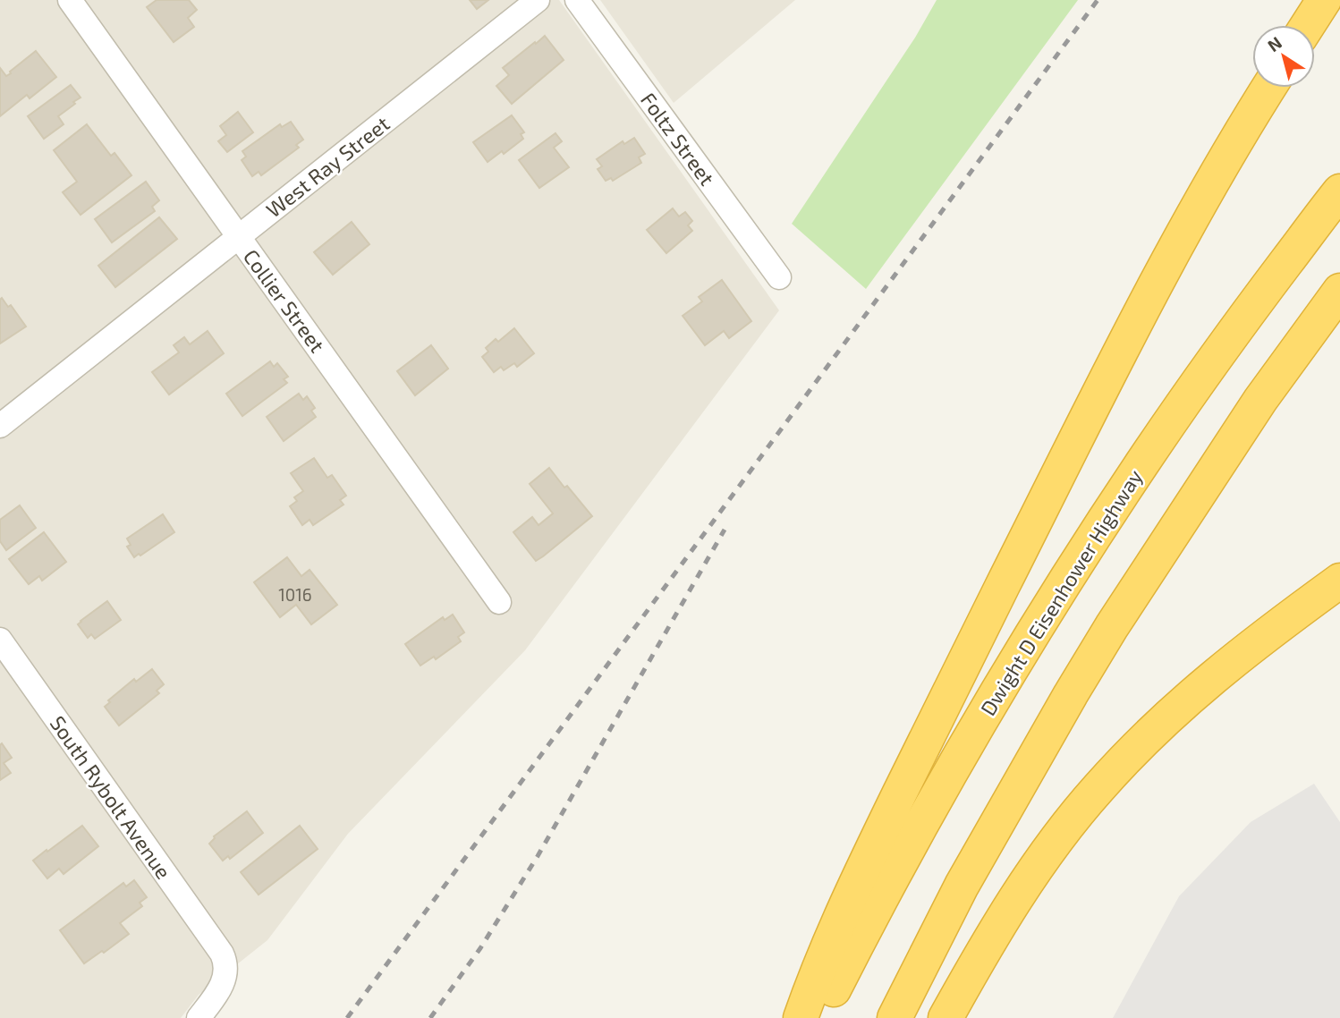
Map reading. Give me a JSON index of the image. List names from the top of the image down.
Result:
{
  "streets": {
    "highway": ["Dwight D Eisenhower Highway"],
    "street": [
      "Foltz Street",
      "West Ray Street",
      "Collier Street",
      "South Rybolt Avenue"
    ]
  },
  "crossings": [
    ["West Ray Street", "Collier Street"]
  ],
  "house_numbers": ["1016"],
  "north": "top left"
}
